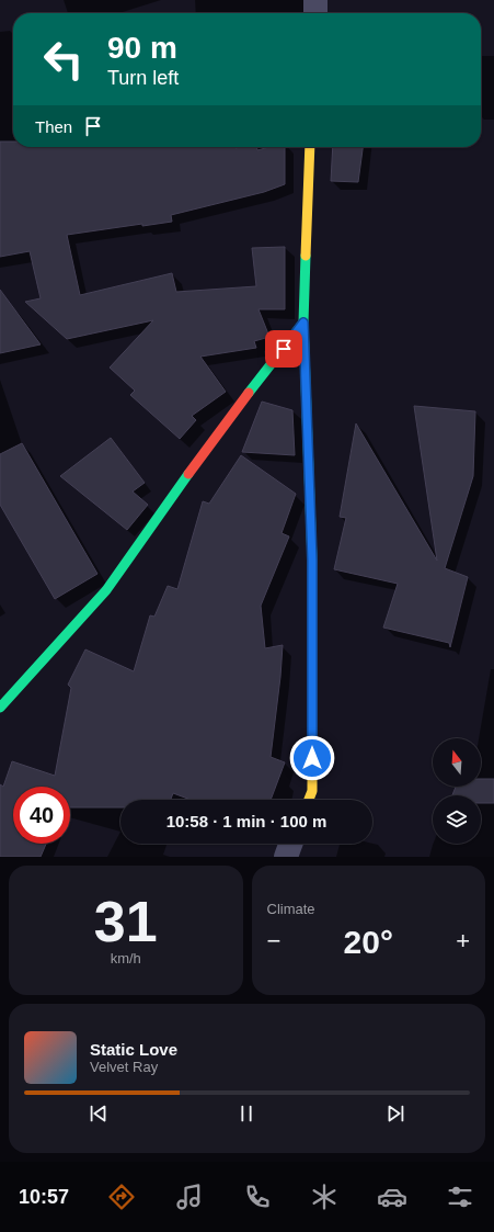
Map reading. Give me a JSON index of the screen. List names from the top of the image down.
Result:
{
  "north": "top",
  "page": {
    "turn": ["90 m", "Turn left"],
    "then": "Then",
    "limit": "40",
    "trip": "10:58 · 1 min · 100 m",
    "tile": [
      ["31", "km/h"],
      "Climate"
    ],
    "heat": ["−", "20°", "+"],
    "song": ["Static Love", "Velvet Ray"],
    "tabs": "10:57"
  }
}
